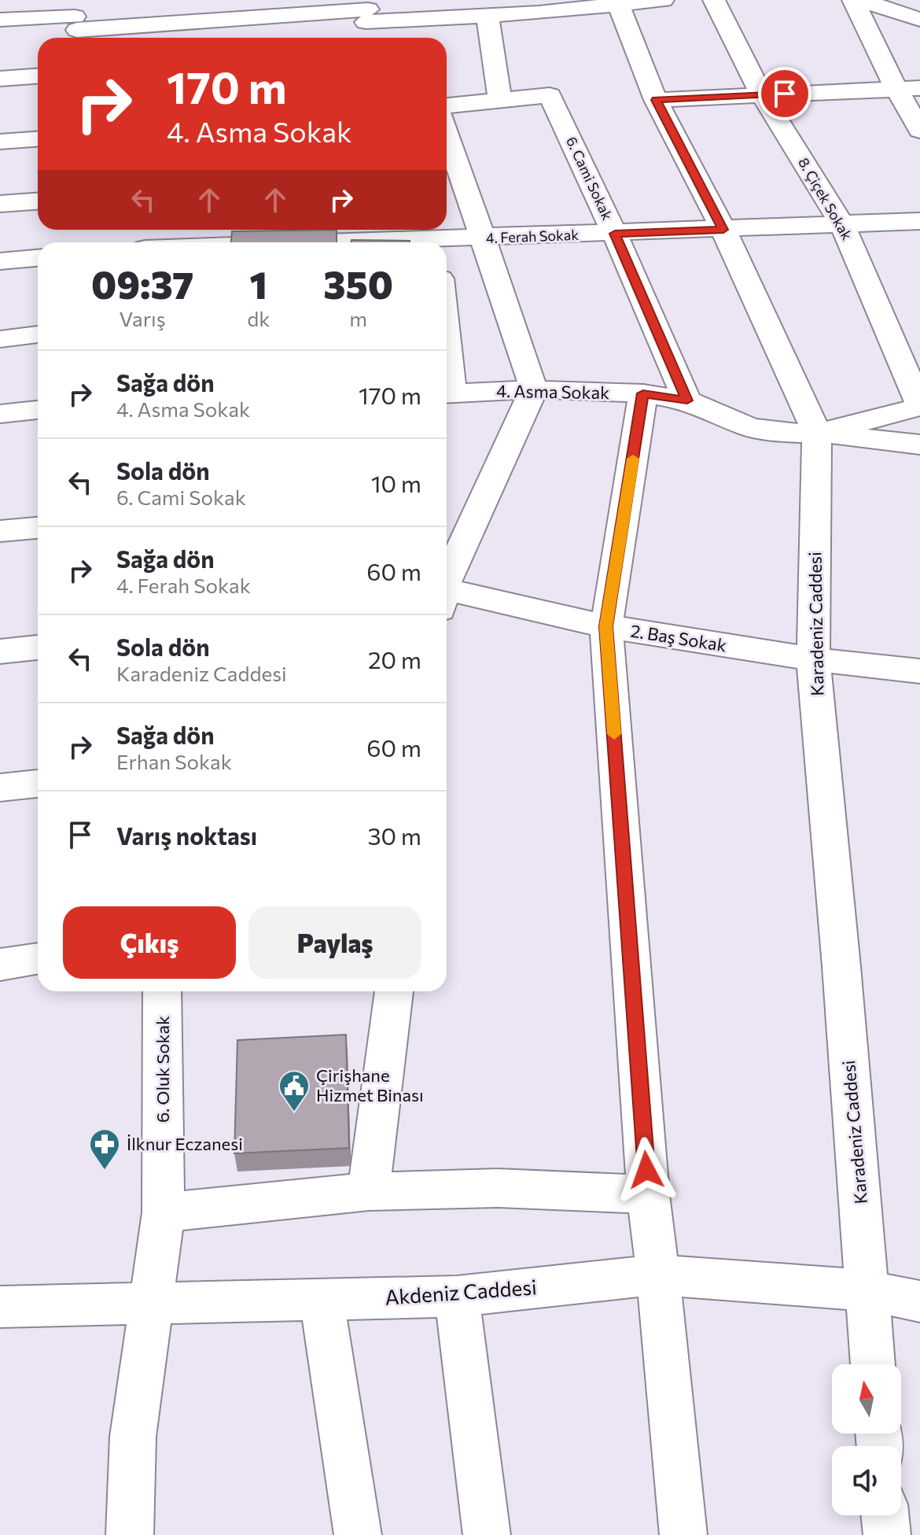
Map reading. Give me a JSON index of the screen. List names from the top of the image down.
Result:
{
  "streets": {
    "street": [
      "6. Cami Sokak",
      "8. Çiçek Sokak",
      "4. Ferah Sokak",
      "4. Asma Sokak",
      "Karadeniz Caddesi",
      "2. Baş Sokak",
      "6. Oluk Sokak",
      "Akdeniz Caddesi"
    ]
  },
  "crossings": [
    ["6. Cami Sokak", "4. Ferah Sokak"],
    ["6. Cami Sokak", "4. Asma Sokak"],
    ["8. Çiçek Sokak", "4. Ferah Sokak"],
    ["8. Çiçek Sokak", "4. Asma Sokak"],
    ["4. Ferah Sokak", "Karadeniz Caddesi"],
    ["4. Asma Sokak", "Karadeniz Caddesi"],
    ["Karadeniz Caddesi", "2. Baş Sokak"],
    ["Karadeniz Caddesi", "Akdeniz Caddesi"],
    ["6. Oluk Sokak", "Akdeniz Caddesi"]
  ],
  "places": {
    "public building": ["Çirişhane Hizmet Binası"],
    "pharmacy": ["İlknur Eczanesi"]
  },
  "north": "top",
  "page": {
    "turn": ["170 m", "4. Asma Sokak"],
    "eta": [
      "09:37",
      "Varış",
      "1",
      "dk",
      "350",
      "m"
    ],
    "list": [
      {
        "name": "Sağa dön",
        "note": "4. Asma Sokak",
        "value": "170 m"
      },
      {
        "name": "Sola dön",
        "note": "6. Cami Sokak",
        "value": "10 m"
      },
      {
        "name": "Sağa dön",
        "note": "4. Ferah Sokak",
        "value": "60 m"
      },
      {
        "name": "Sola dön",
        "note": "Karadeniz Caddesi",
        "value": "20 m"
      },
      {
        "name": "Sağa dön",
        "note": "Erhan Sokak",
        "value": "60 m"
      },
      {
        "name": "Varış noktası",
        "value": "30 m"
      }
    ],
    "buttons": ["Çıkış", "Paylaş"]
  }
}
